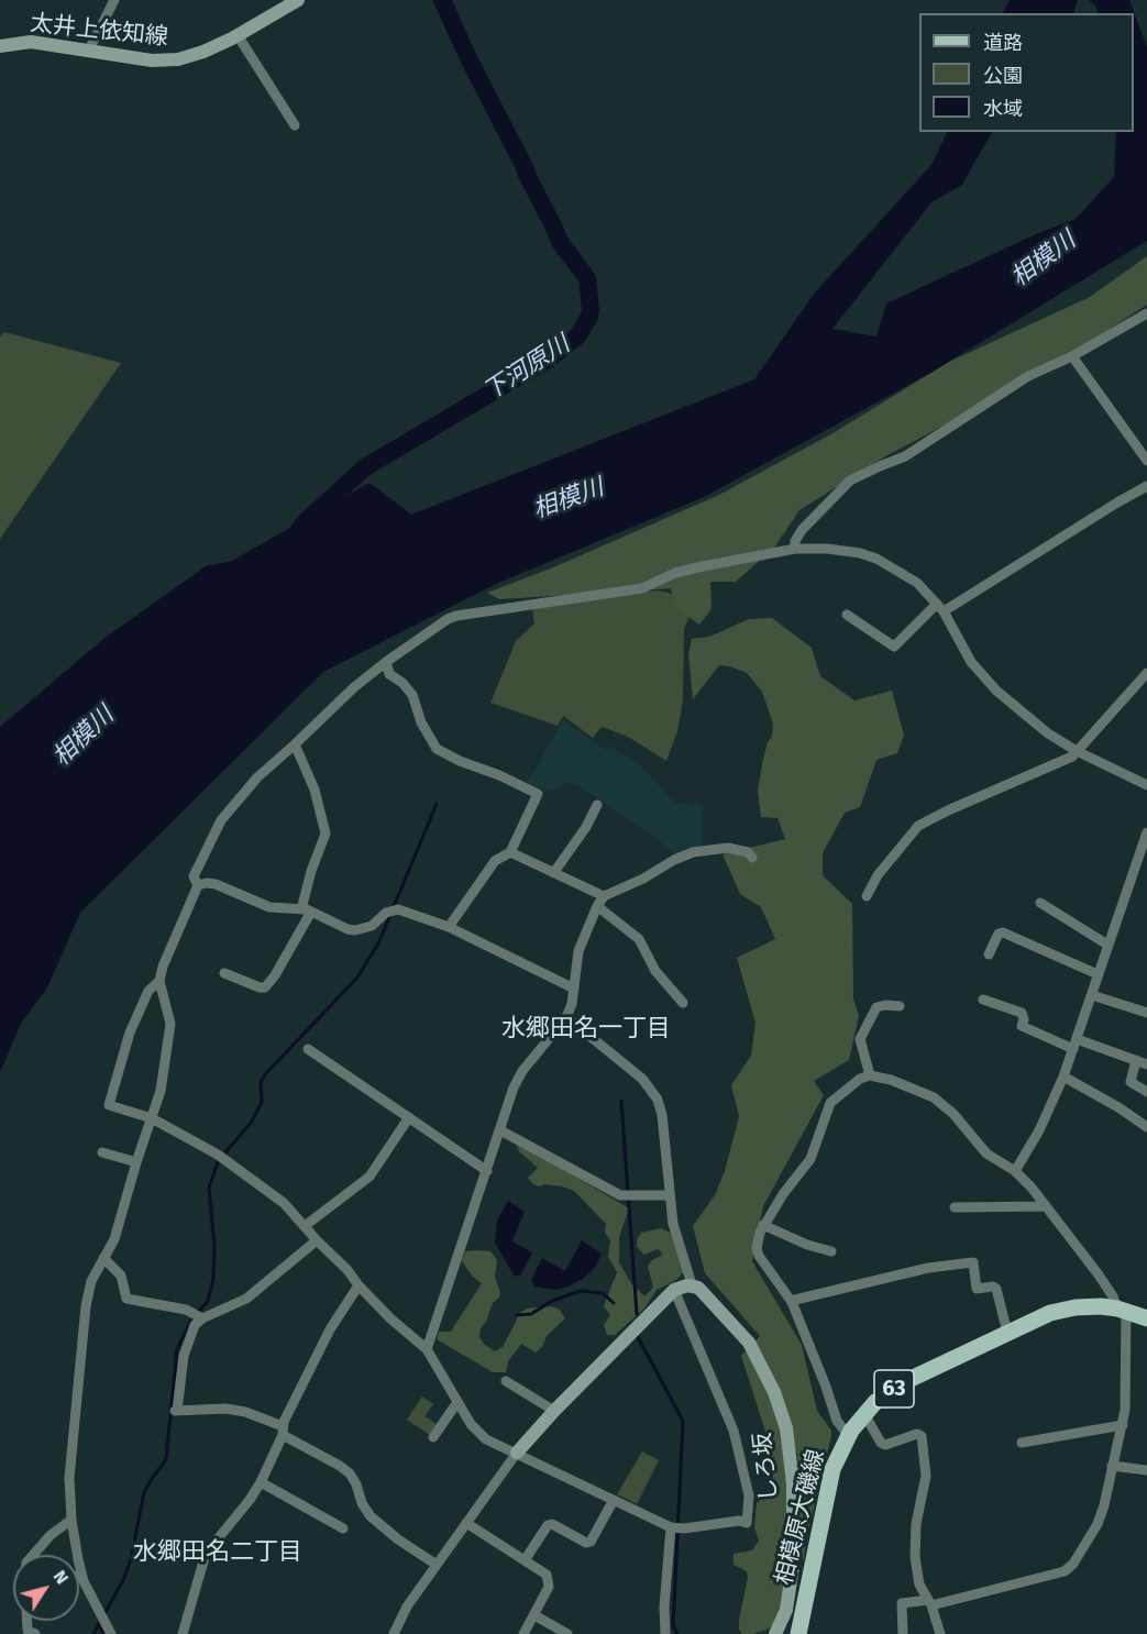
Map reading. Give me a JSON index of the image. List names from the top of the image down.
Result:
{
  "streets": {
    "main road": ["63", "相模原大磯線"],
    "street": ["太井上依知線", "しろ坂"]
  },
  "districts": ["水郷田名一丁目", "水郷田名二丁目"],
  "water": ["相模川", "下河原川"],
  "legend": ["道路", "公園", "水域"],
  "north": "top right"
}
